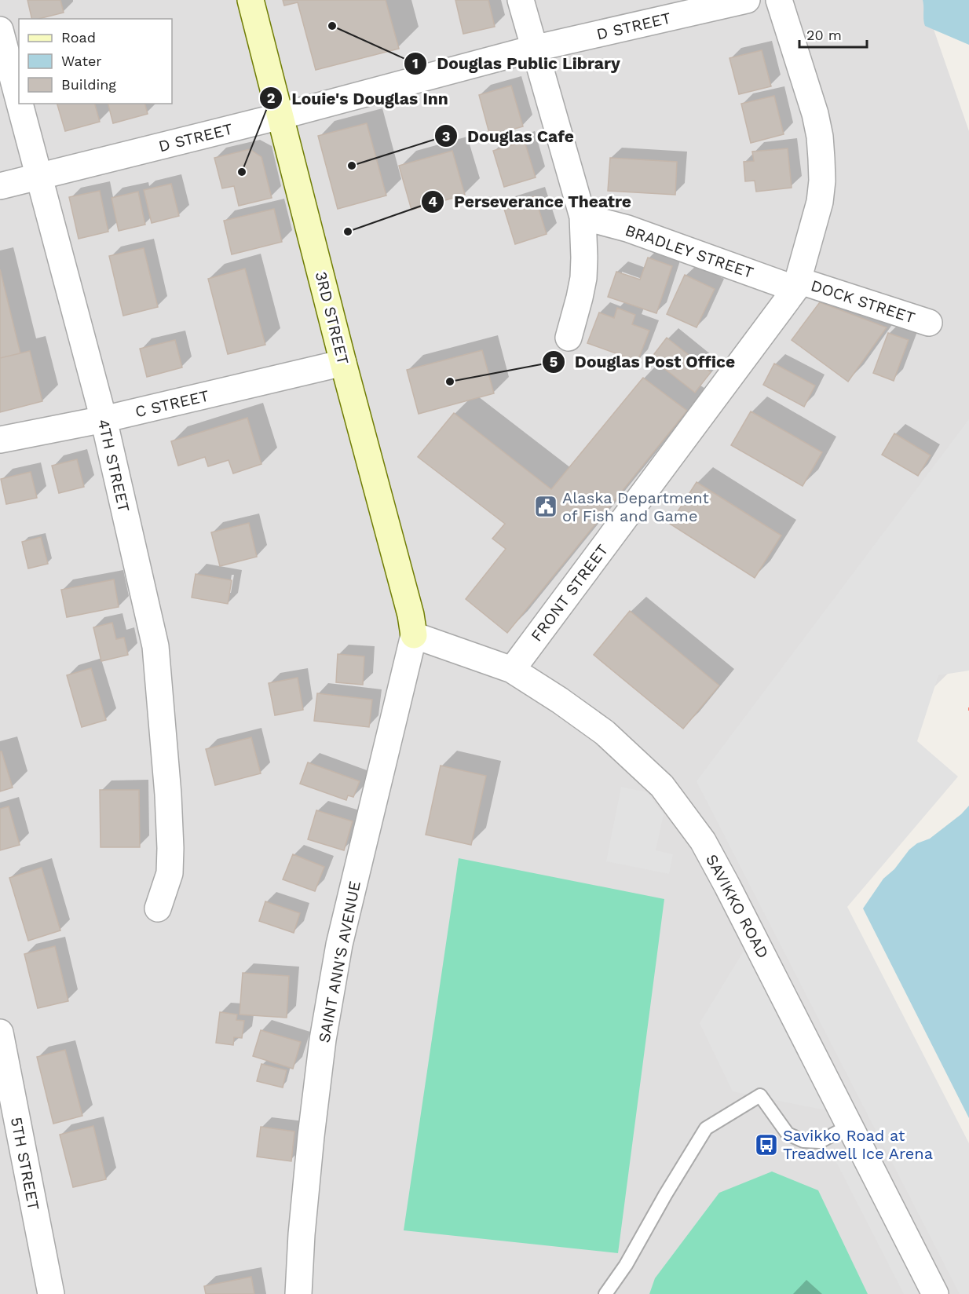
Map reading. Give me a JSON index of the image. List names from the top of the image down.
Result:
{
  "streets": {
    "main road": ["3RD STREET"],
    "street": [
      "D STREET",
      "BRADLEY STREET",
      "DOCK STREET",
      "C STREET",
      "4TH STREET",
      "FRONT STREET",
      "SAVIKKO ROAD",
      "SAINT ANN'S AVENUE",
      "5TH STREET"
    ]
  },
  "crossings": [
    ["D STREET", "3RD STREET"],
    ["D STREET", "4TH STREET"],
    ["BRADLEY STREET", "DOCK STREET"],
    ["BRADLEY STREET", "FRONT STREET"],
    ["DOCK STREET", "FRONT STREET"],
    ["3RD STREET", "C STREET"],
    ["3RD STREET", "SAVIKKO ROAD"],
    ["3RD STREET", "SAINT ANN'S AVENUE"],
    ["C STREET", "4TH STREET"],
    ["FRONT STREET", "SAVIKKO ROAD"],
    ["SAVIKKO ROAD", "SAINT ANN'S AVENUE"]
  ],
  "places": {
    "other": [
      "Douglas Public Library",
      "Douglas Cafe",
      "Louie's Douglas Inn",
      "Perseverance Theatre",
      "Douglas Post Office"
    ],
    "public building": ["Alaska Department of Fish and Game"],
    "bus stop": ["Savikko Road at Treadwell Ice Arena"]
  },
  "legend": ["Road", "Water", "Building"],
  "scale_bar": "20 m"
}
